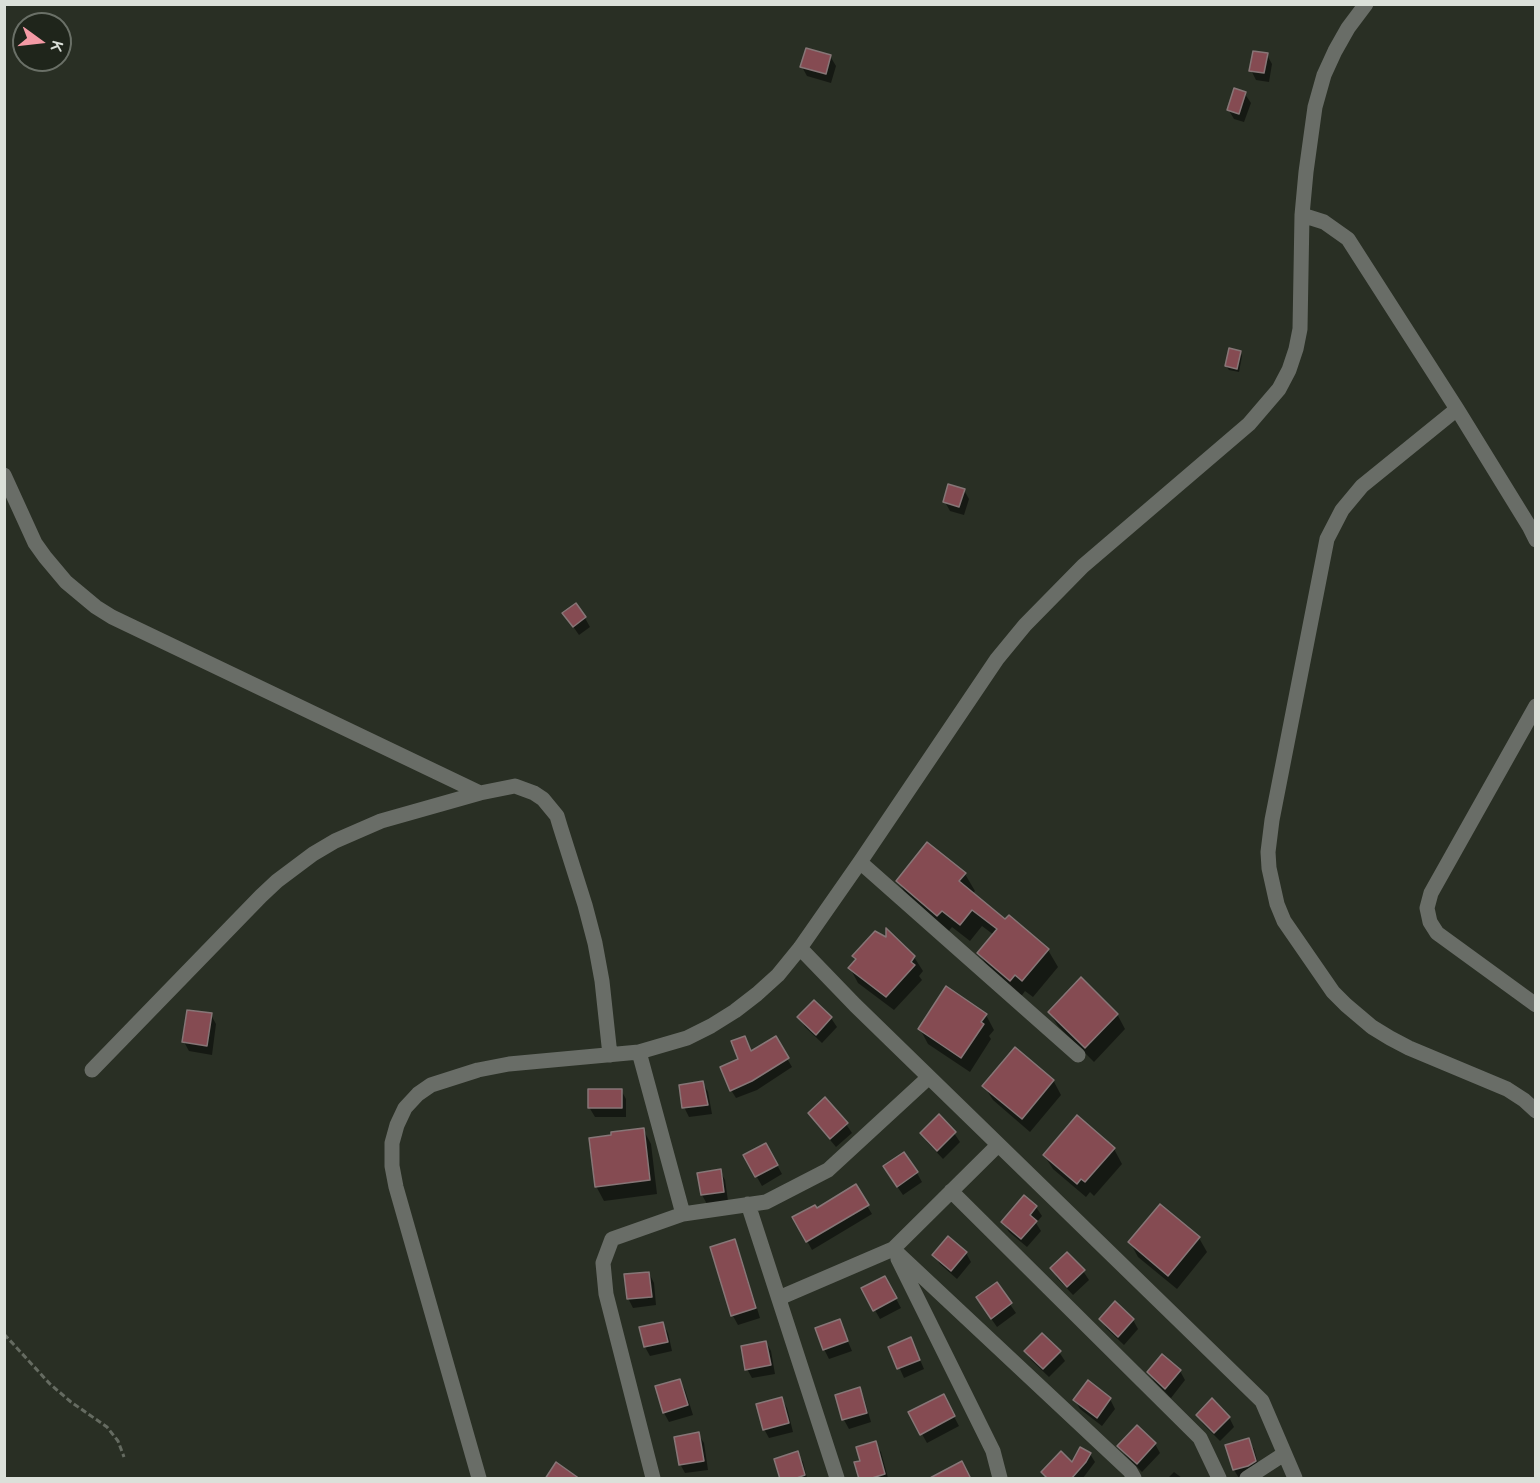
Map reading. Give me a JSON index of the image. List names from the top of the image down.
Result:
{
  "north": "right"
}
